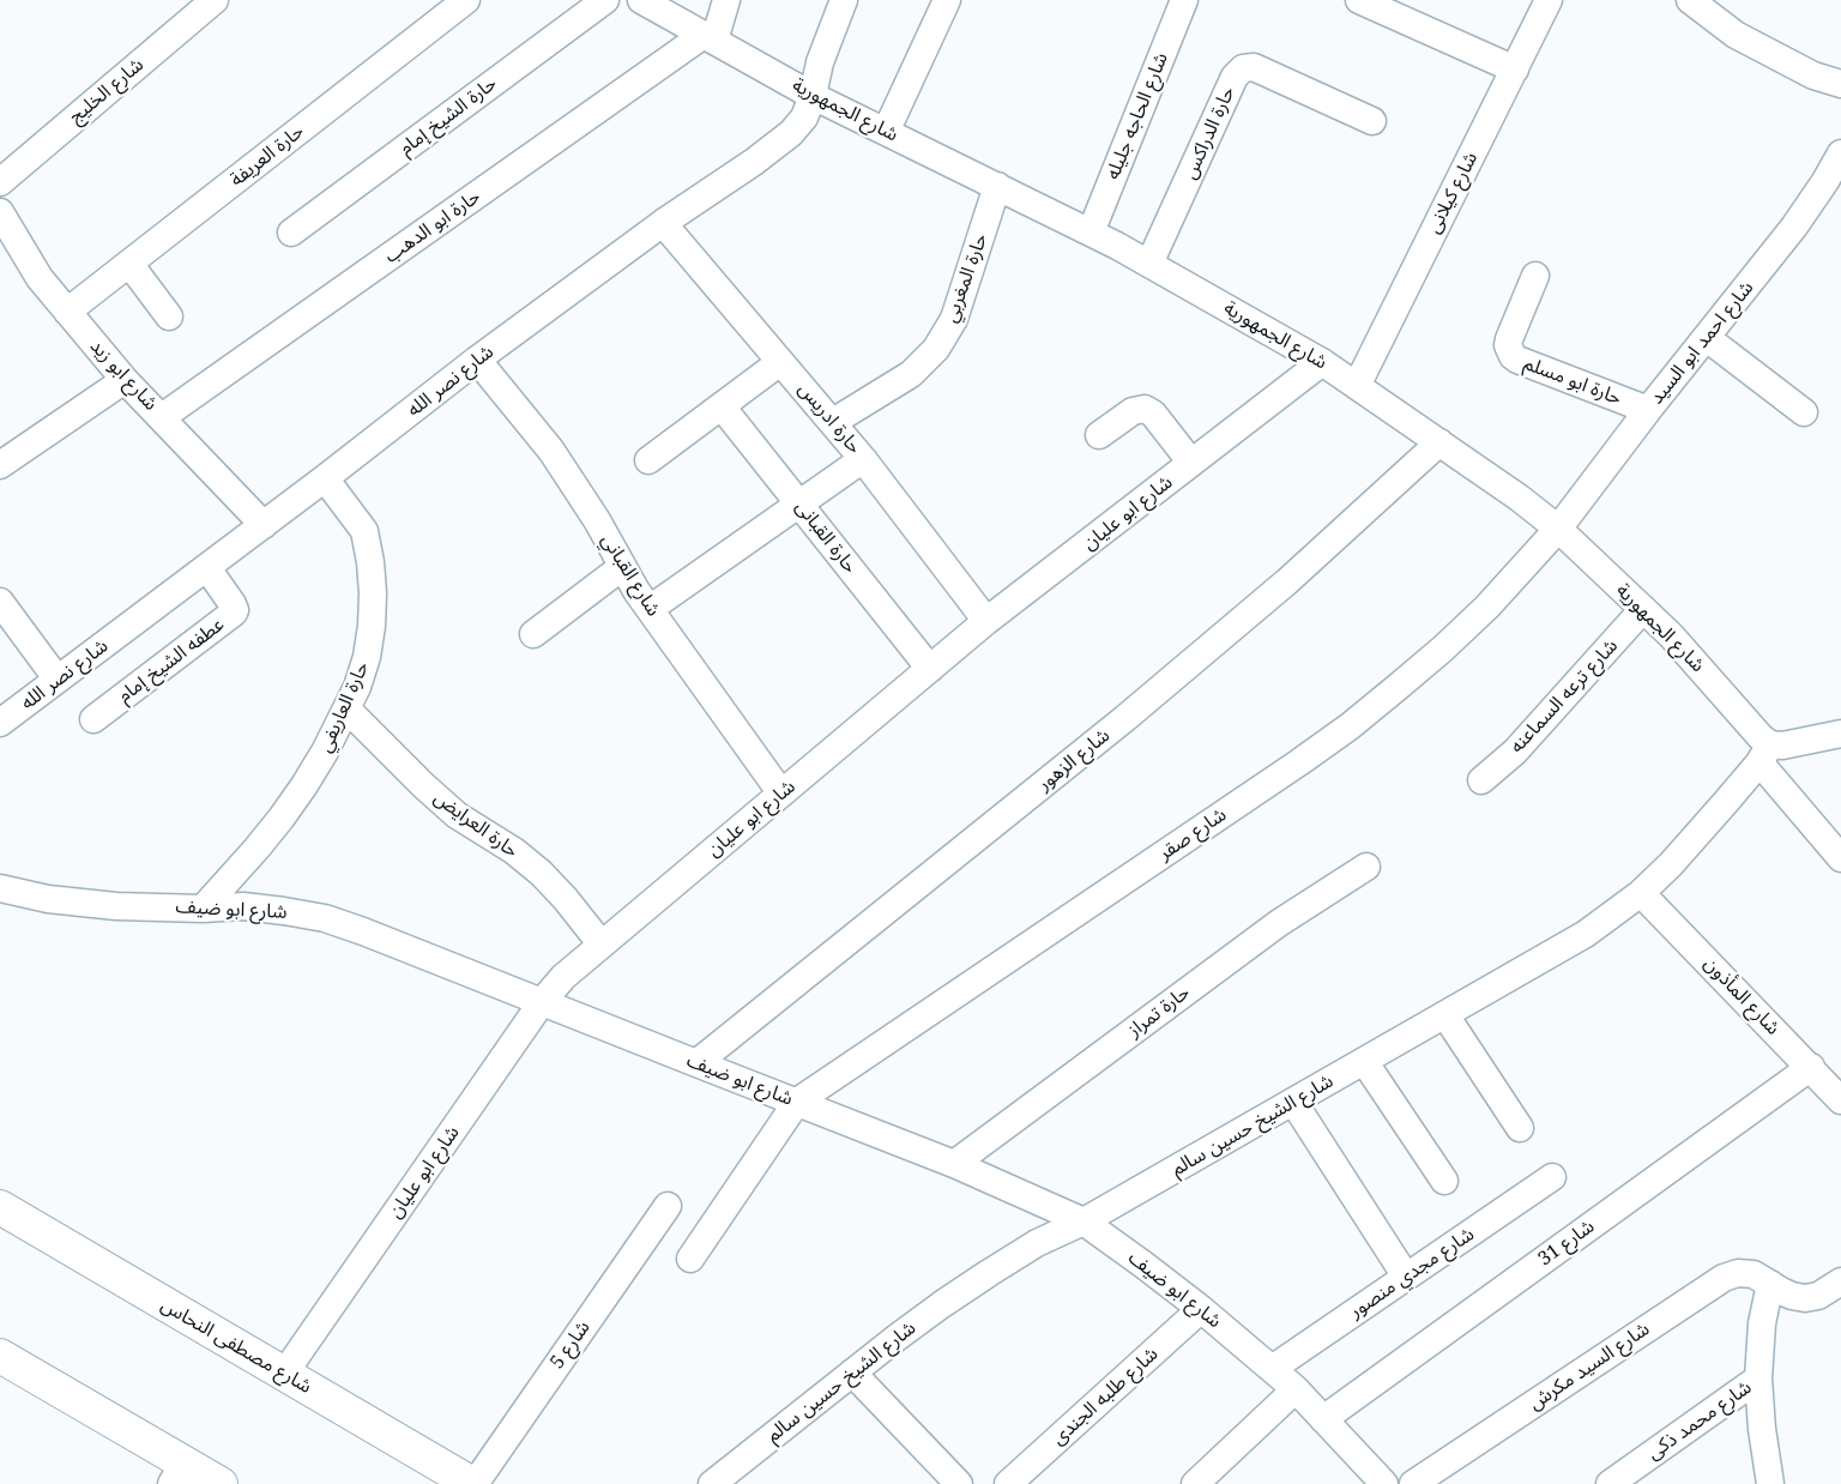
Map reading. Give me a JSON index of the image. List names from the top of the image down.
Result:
{
  "streets": {
    "street": [
      "شارع الخليج",
      "شارع الجمهورية",
      "حارة الشيخ إمام",
      "شارع الحاجه جليله",
      "حارة الدراكس",
      "حارة العريفة",
      "شارع كيلانى",
      "حارة ابو الدهب",
      "حارة المغربي",
      "شارع احمد ابو السيد",
      "شارع ابو زيد",
      "شارع نصر الله",
      "حارة ابو مسلم",
      "حارة ادريس",
      "شارع ابو عليان",
      "حارة القبانى",
      "شارع القباني",
      "عطفه الشيخ إمام",
      "شارع ترعه السماعنه",
      "حارة العاريفي",
      "شارع الزهور",
      "حارة العرايض",
      "شارع صقر",
      "شارع ابو ضيف",
      "شارع المأذون",
      "حارة تمراز",
      "شارع الشيخ حسين سالم",
      "شارع 31",
      "شارع مجدي منصور",
      "شارع 5",
      "شارع مصطفى النحاس",
      "شارع السيد مكرش",
      "شارع طلبه الجندى",
      "شارع محمد ذكى"
    ]
  },
  "crossings": [
    ["شارع الجمهورية", "شارع الحاجه جليله"],
    ["شارع الجمهورية", "حارة الدراكس"],
    ["شارع الجمهورية", "شارع كيلانى"],
    ["شارع الجمهورية", "حارة ابو الدهب"],
    ["شارع الجمهورية", "حارة المغربي"],
    ["شارع الجمهورية", "شارع احمد ابو السيد"],
    ["شارع الجمهورية", "شارع نصر الله"],
    ["شارع الجمهورية", "شارع ابو عليان"],
    ["شارع الجمهورية", "شارع ترعه السماعنه"],
    ["شارع الجمهورية", "شارع الزهور"],
    ["شارع الجمهورية", "شارع صقر"],
    ["شارع الجمهورية", "شارع الشيخ حسين سالم"],
    ["حارة العريفة", "شارع ابو زيد"],
    ["حارة ابو الدهب", "شارع ابو زيد"],
    ["حارة المغربي", "حارة ادريس"],
    ["شارع احمد ابو السيد", "حارة ابو مسلم"],
    ["شارع احمد ابو السيد", "شارع صقر"],
    ["شارع ابو زيد", "شارع نصر الله"],
    ["شارع نصر الله", "حارة ادريس"],
    ["شارع نصر الله", "شارع القباني"],
    ["شارع نصر الله", "عطفه الشيخ إمام"],
    ["شارع نصر الله", "حارة العاريفي"],
    ["حارة ادريس", "شارع ابو عليان"],
    ["شارع ابو عليان", "حارة القبانى"],
    ["شارع ابو عليان", "شارع القباني"],
    ["شارع ابو عليان", "حارة العرايض"],
    ["شارع ابو عليان", "شارع ابو ضيف"],
    ["شارع ابو عليان", "شارع مصطفى النحاس"],
    ["حارة العاريفي", "حارة العرايض"],
    ["حارة العاريفي", "شارع ابو ضيف"],
    ["شارع الزهور", "شارع ابو ضيف"],
    ["شارع صقر", "شارع ابو ضيف"],
    ["شارع ابو ضيف", "حارة تمراز"],
    ["شارع ابو ضيف", "شارع الشيخ حسين سالم"],
    ["شارع ابو ضيف", "شارع 31"],
    ["شارع ابو ضيف", "شارع مجدي منصور"],
    ["شارع ابو ضيف", "شارع طلبه الجندى"],
    ["شارع المأذون", "شارع الشيخ حسين سالم"],
    ["شارع المأذون", "شارع 31"],
    ["شارع 5", "شارع مصطفى النحاس"]
  ]
}
